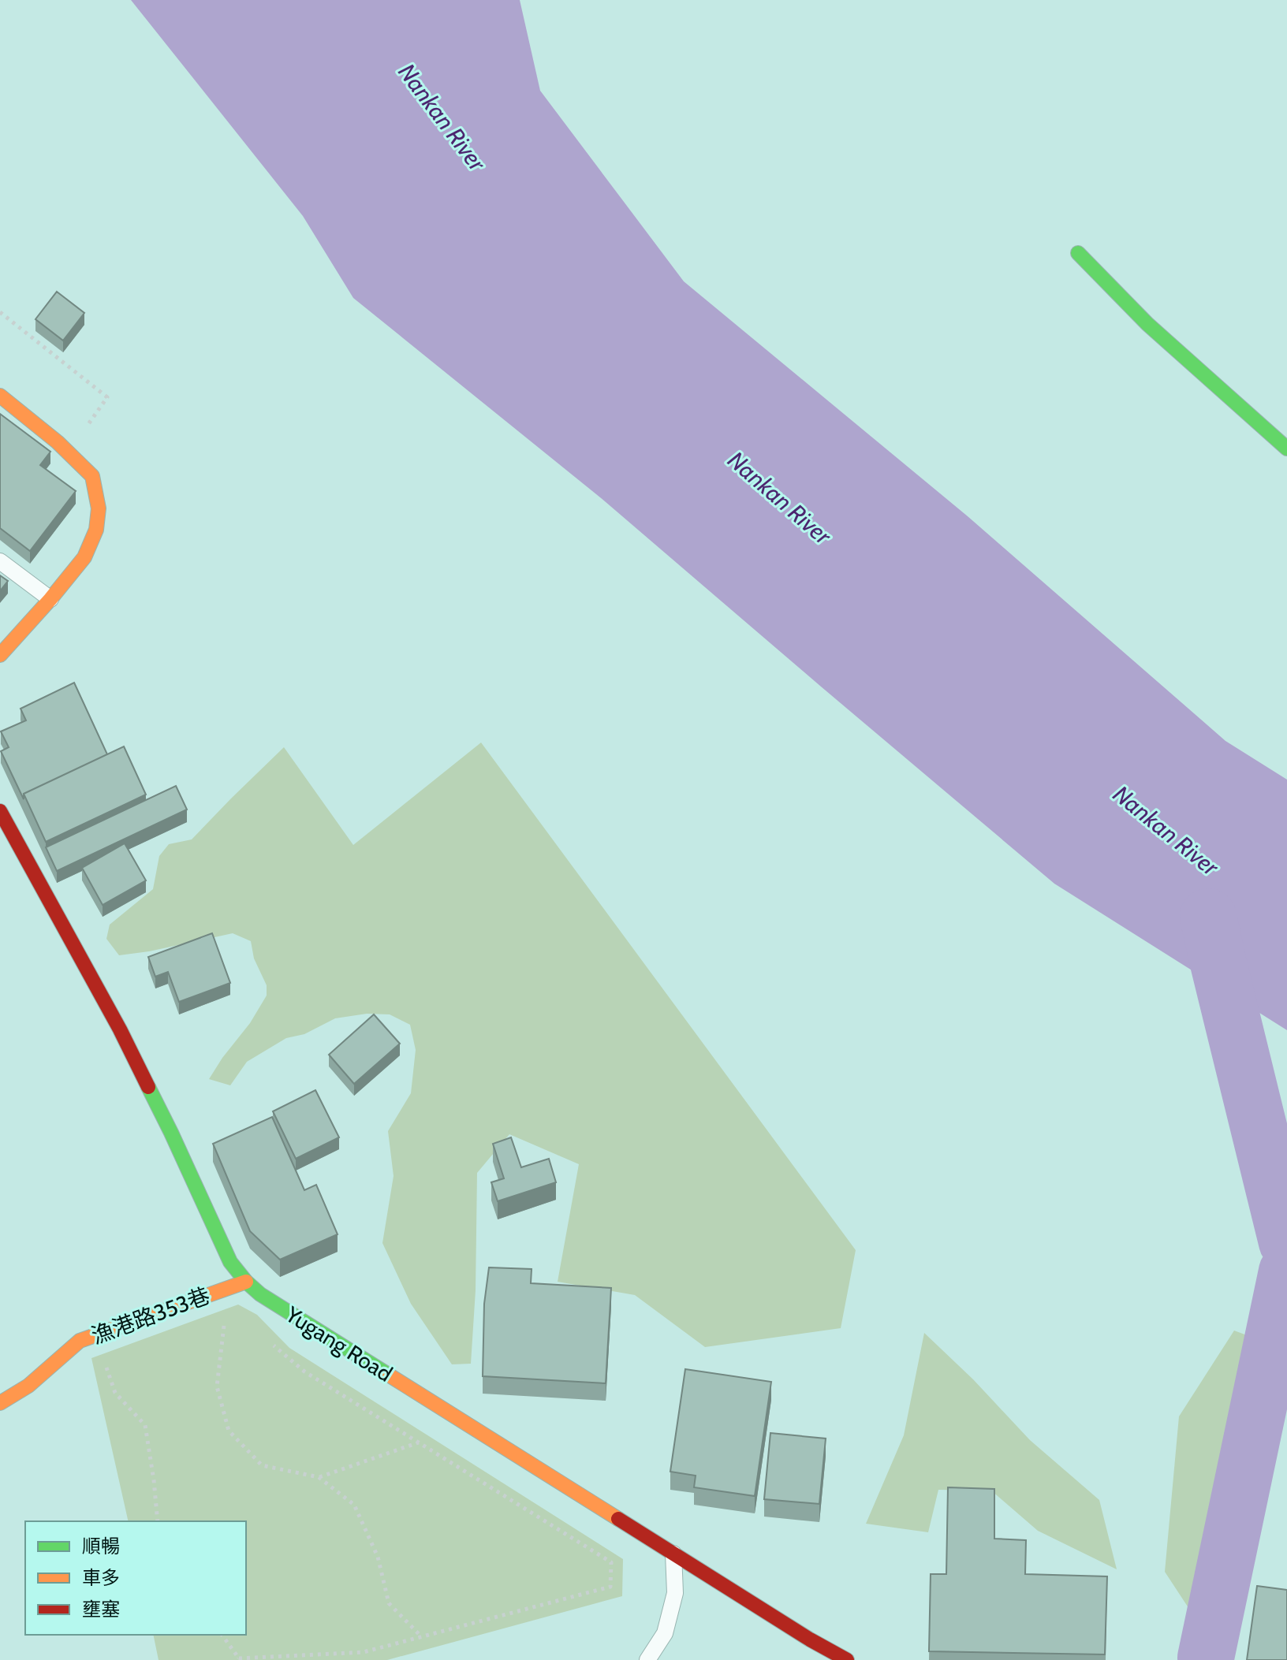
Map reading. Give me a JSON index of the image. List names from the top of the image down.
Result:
{
  "streets": {
    "street": ["漁港路353巷", "Yugang Road"]
  },
  "crossings": [
    ["漁港路353巷", "Yugang Road"]
  ],
  "water": ["Nankan River"],
  "legend": ["順暢", "車多", "壅塞"]
}
